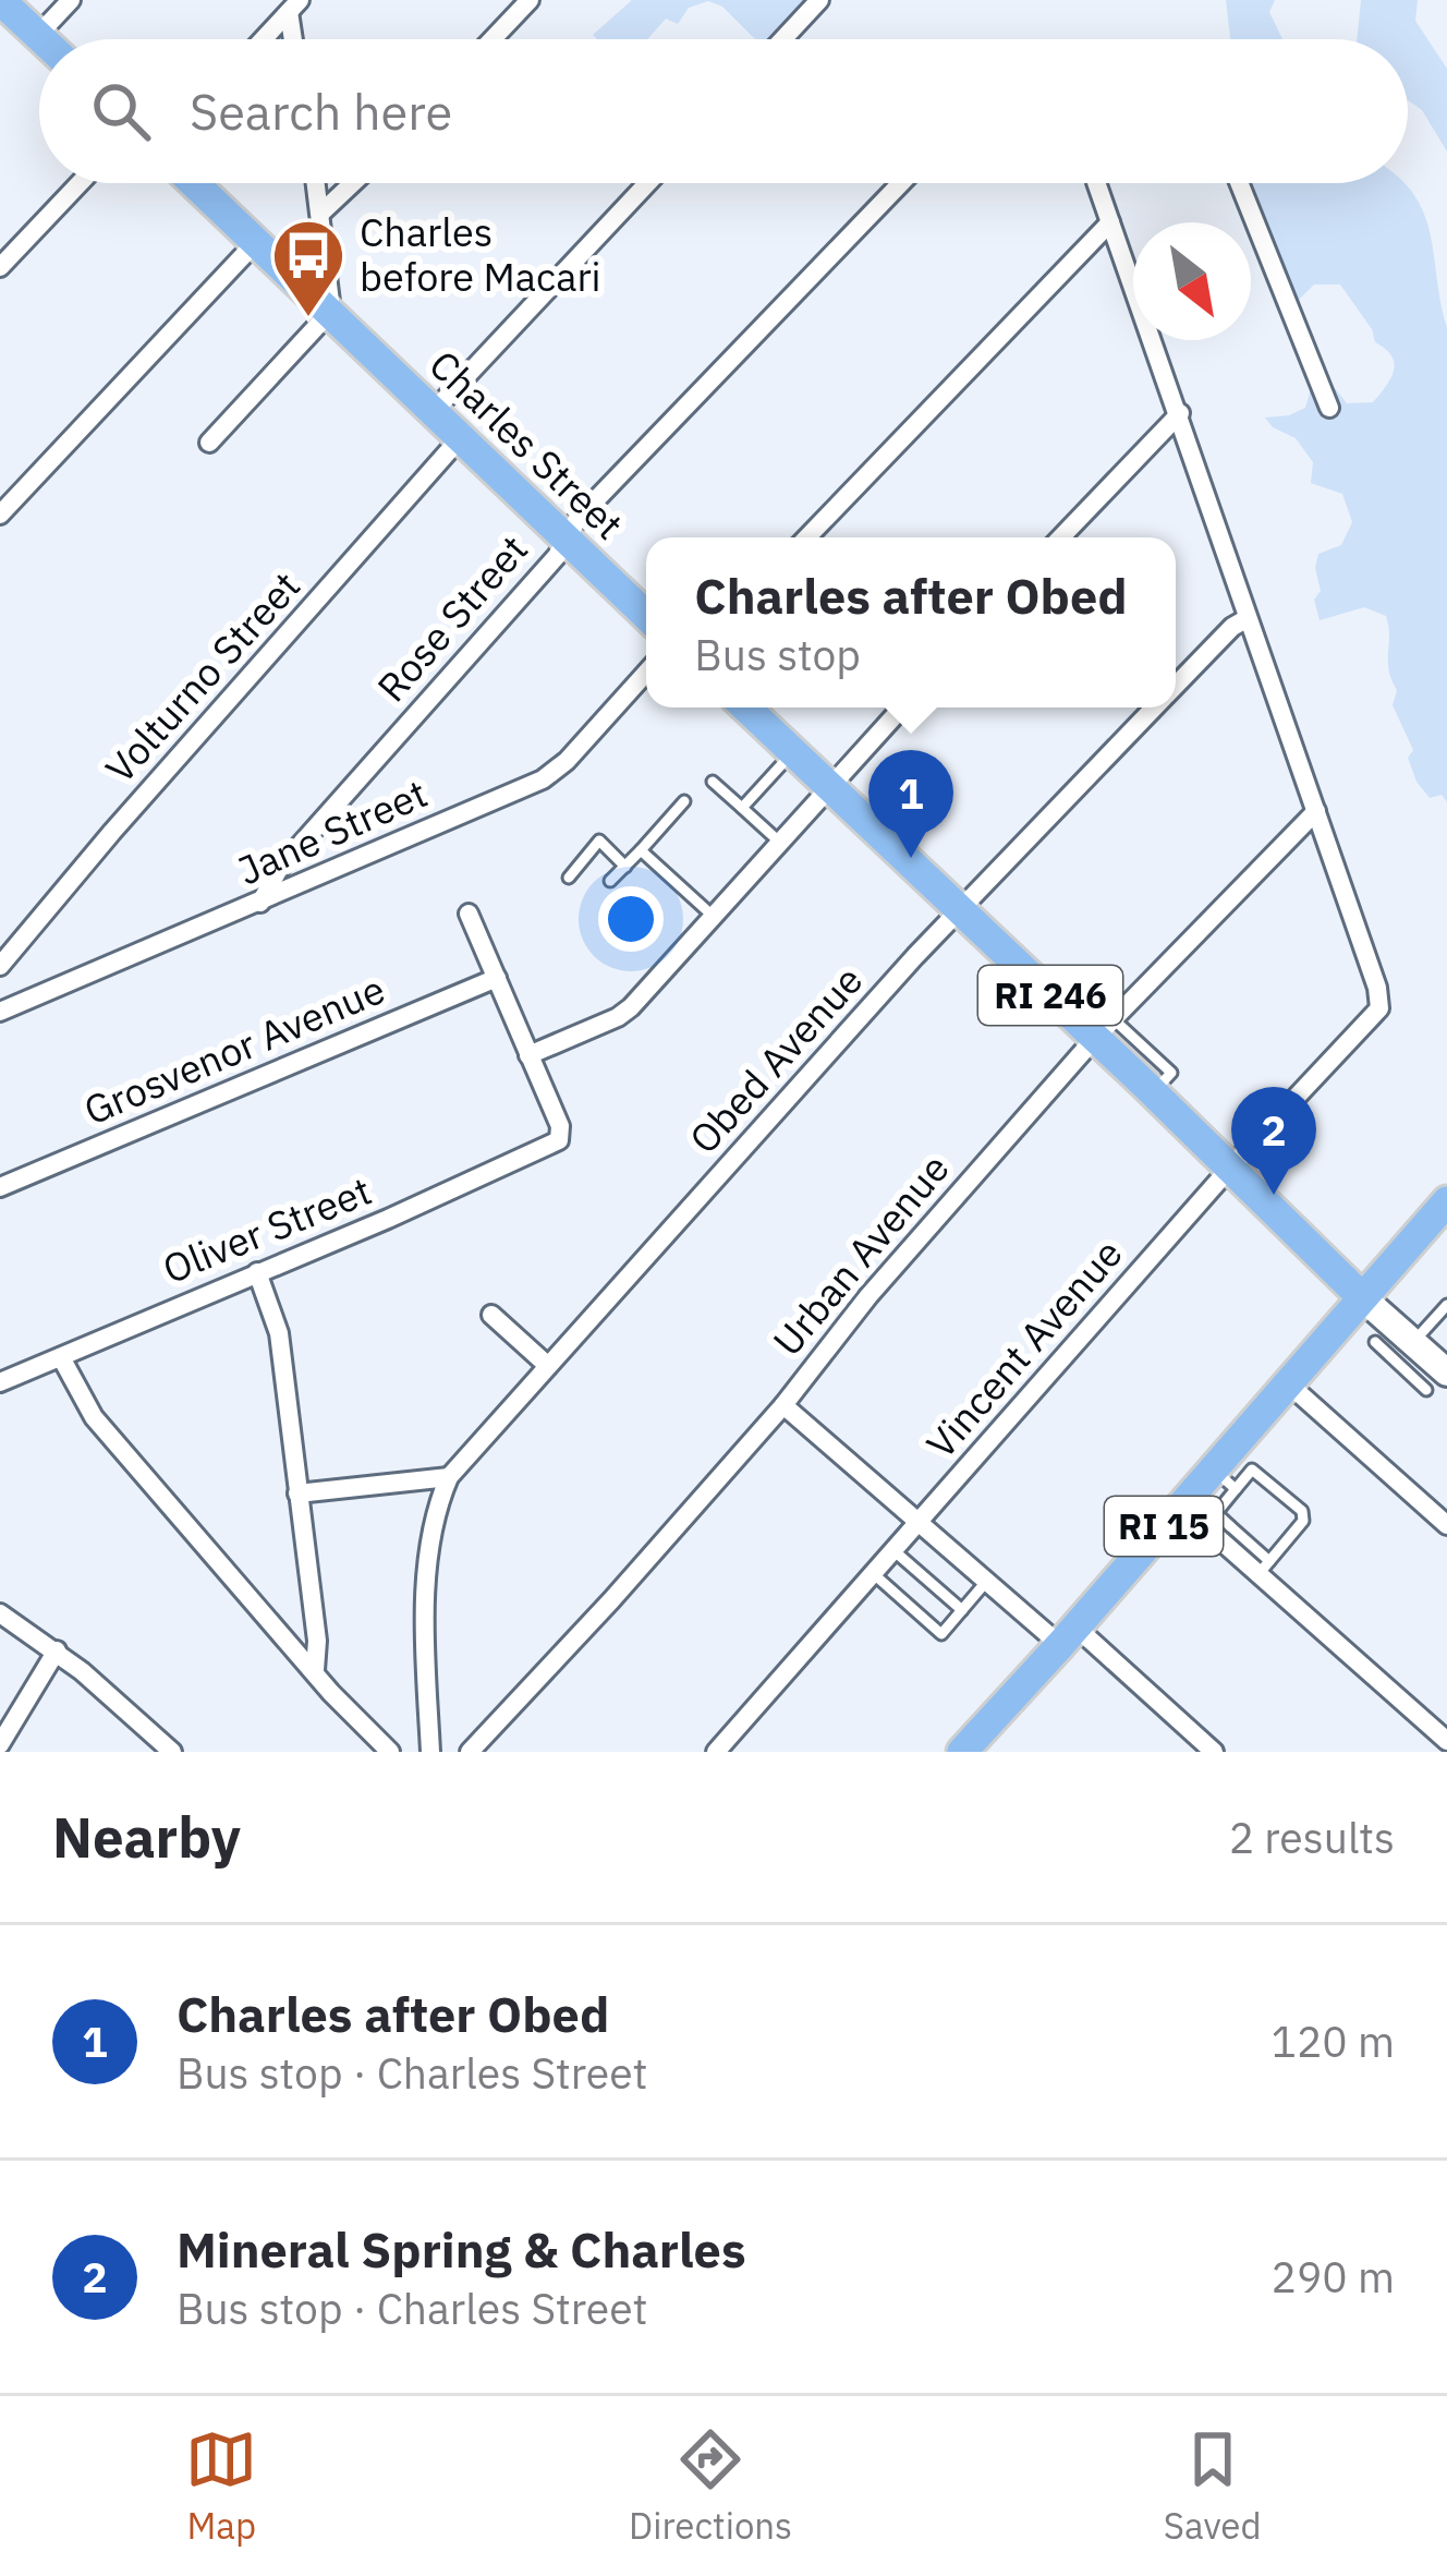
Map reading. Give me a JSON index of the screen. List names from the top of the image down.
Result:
{
  "streets": {
    "main road": ["Charles Street", "RI 246", "RI 15"],
    "street": [
      "Rose Street",
      "Volturno Street",
      "Jane Street",
      "Grosvenor Avenue",
      "Obed Avenue",
      "Oliver Street",
      "Urban Avenue",
      "Vincent Avenue"
    ]
  },
  "crossings": [
    ["Charles Street", "Rose Street"],
    ["Charles Street", "Volturno Street"],
    ["Rose Street", "Jane Street"],
    ["RI 246", "Obed Avenue"],
    ["RI 246", "Urban Avenue"],
    ["RI 246", "Vincent Avenue"],
    ["RI 246", "RI 15"],
    ["Urban Avenue", "Vincent Avenue"]
  ],
  "places": {
    "bus stop": ["Charles before Macari"]
  },
  "north": "bottom right",
  "page": {
    "search": "Search here",
    "popup": ["Charles after Obed", "Bus stop"],
    "pins": ["1", "2"],
    "heading": ["Nearby", "2 results"],
    "list": [
      {
        "mark": "1",
        "name": "Charles after Obed",
        "note": "Bus stop · Charles Street",
        "value": "120 m"
      },
      {
        "mark": "2",
        "name": "Mineral Spring & Charles",
        "note": "Bus stop · Charles Street",
        "value": "290 m"
      }
    ],
    "nav": ["Map", "Directions", "Saved"]
  }
}
